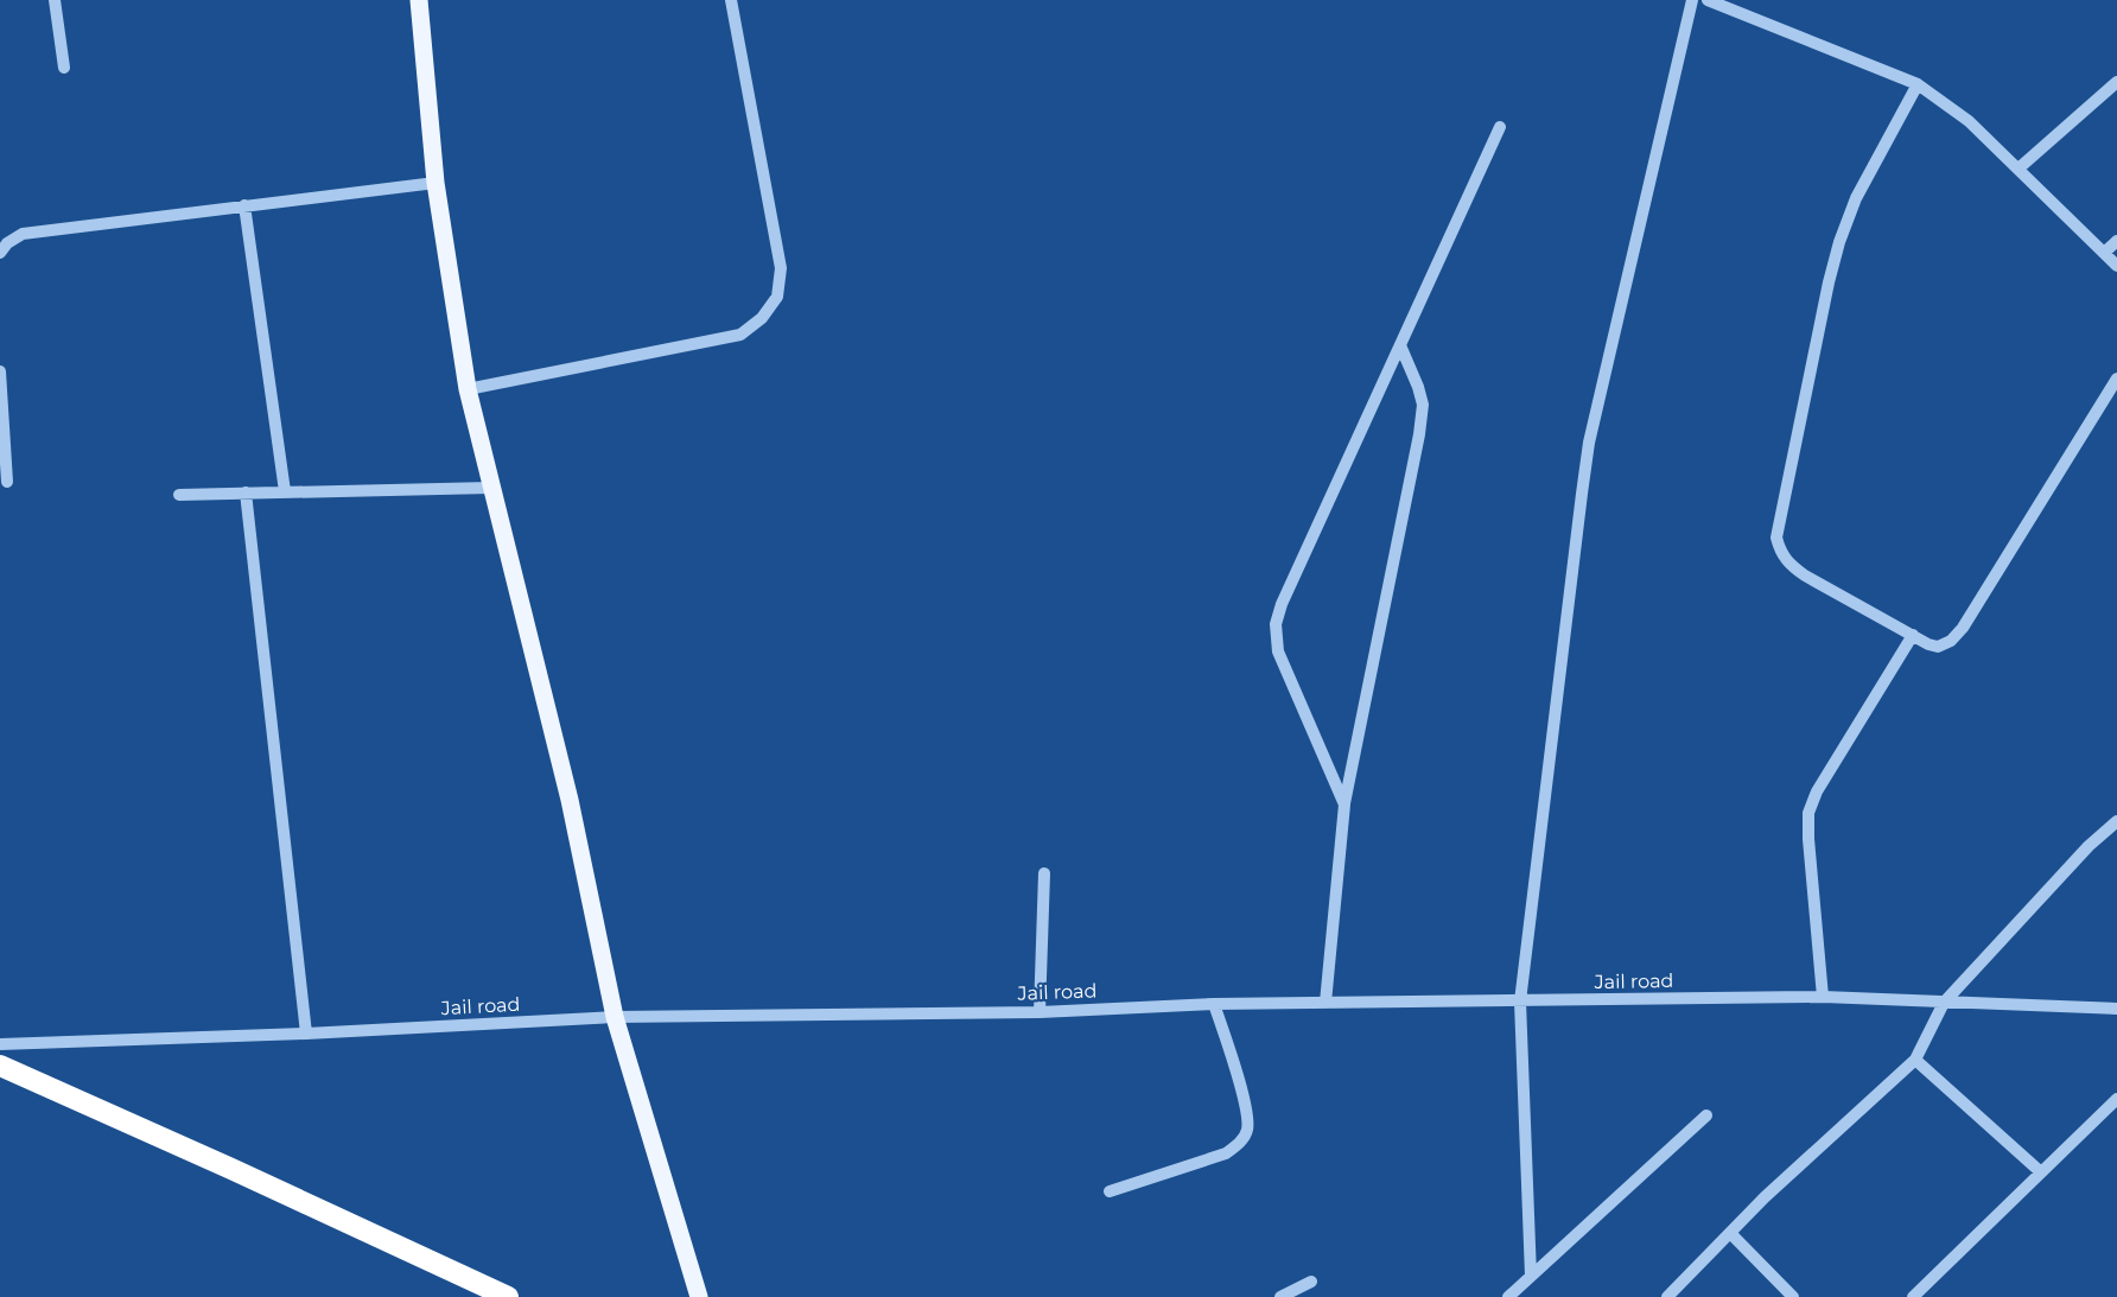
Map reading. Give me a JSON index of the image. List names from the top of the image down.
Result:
{
  "streets": {
    "street": ["Jail road"]
  }
}
